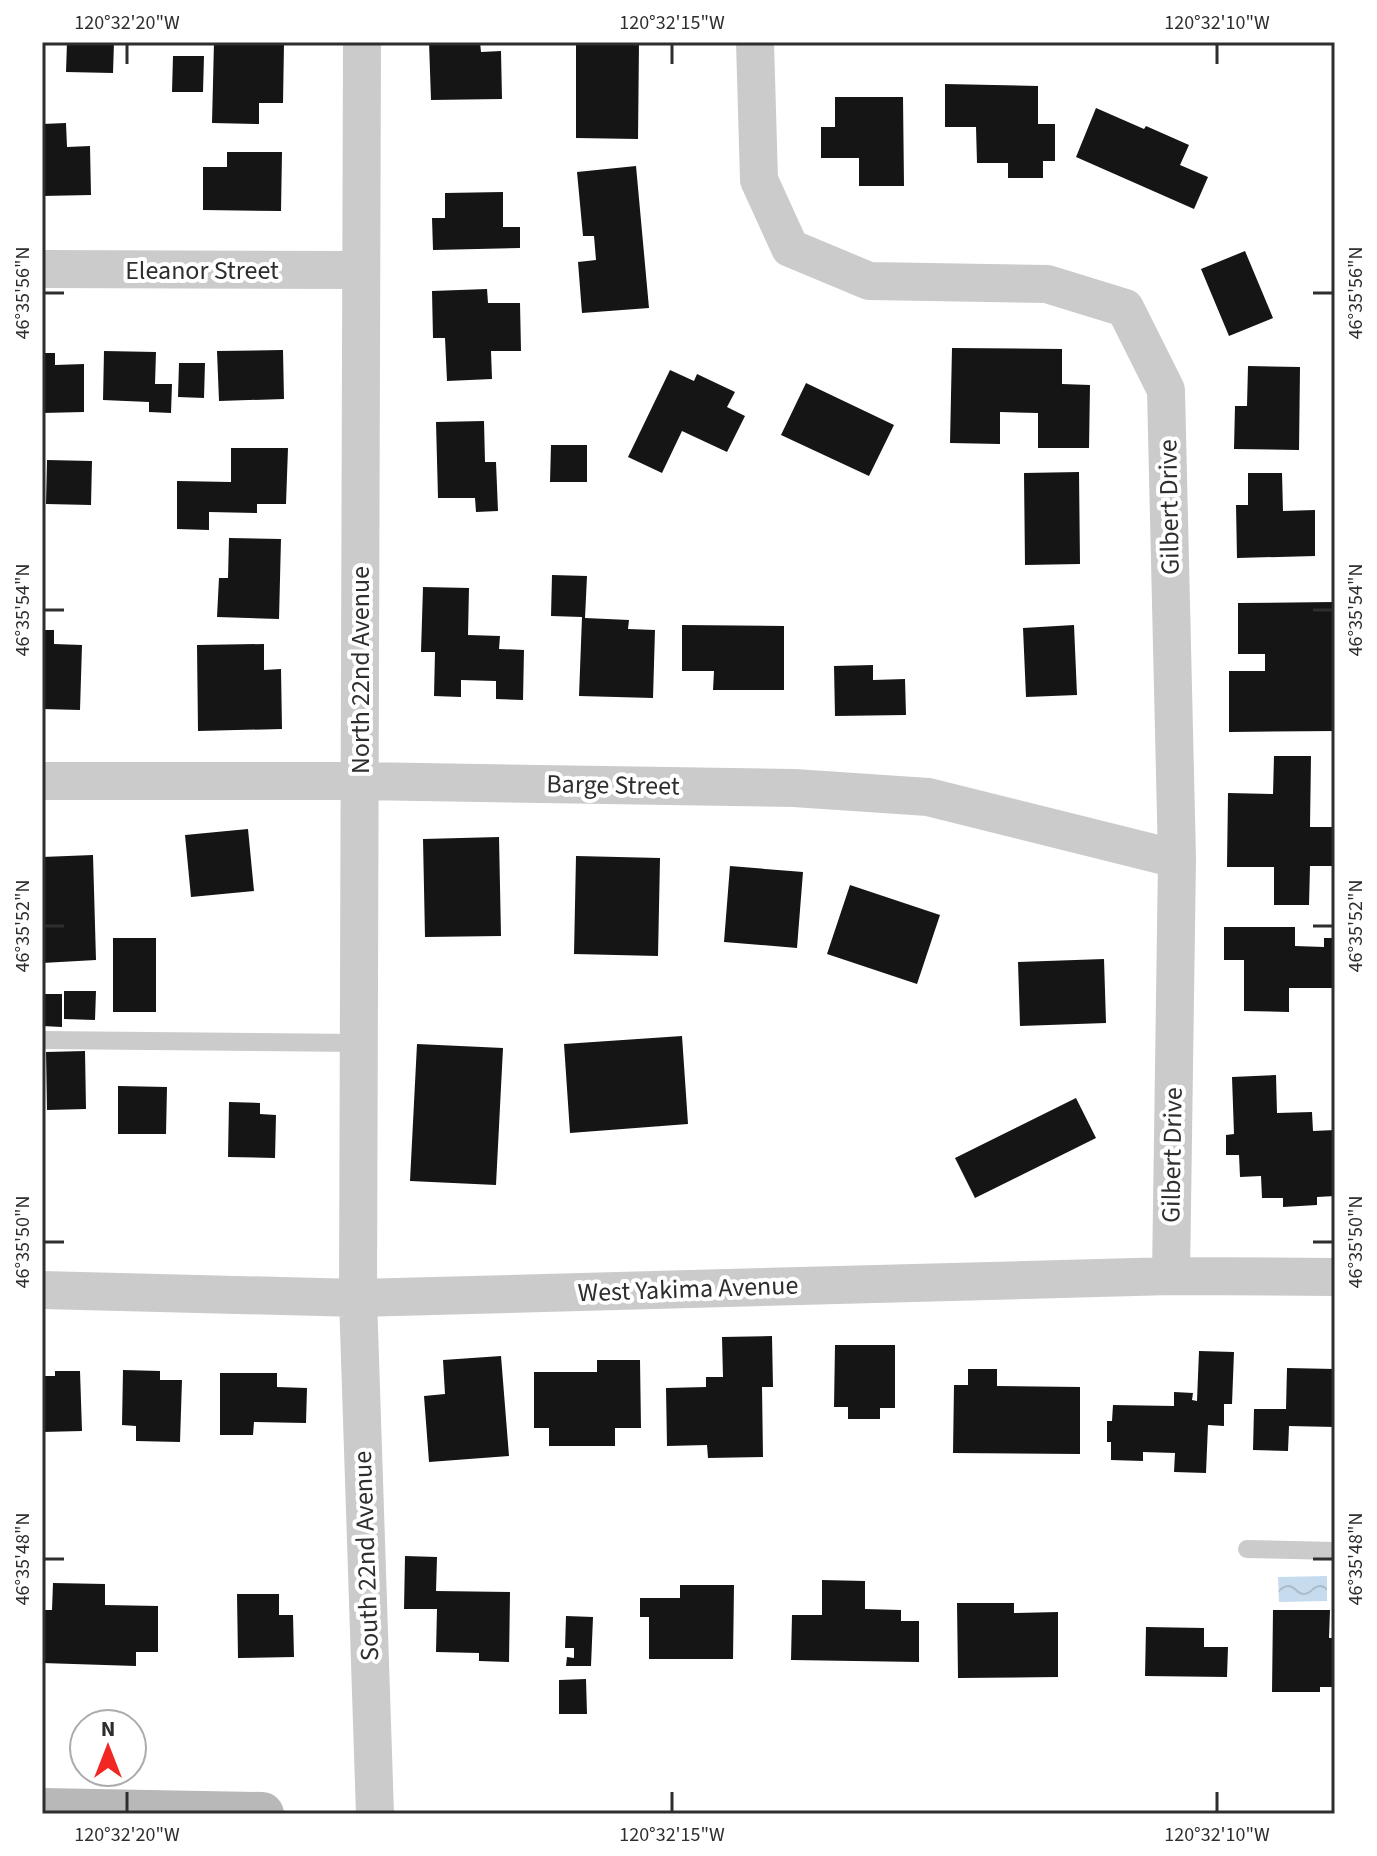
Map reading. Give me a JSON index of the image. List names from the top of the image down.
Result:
{
  "streets": {
    "street": [
      "Eleanor Street",
      "Gilbert Drive",
      "North 22nd Avenue",
      "Barge Street",
      "West Yakima Avenue",
      "South 22nd Avenue"
    ]
  },
  "crossings": [
    ["Eleanor Street", "North 22nd Avenue"],
    ["Gilbert Drive", "Barge Street"],
    ["Gilbert Drive", "West Yakima Avenue"],
    ["North 22nd Avenue", "Barge Street"],
    ["North 22nd Avenue", "West Yakima Avenue"],
    ["North 22nd Avenue", "South 22nd Avenue"],
    ["West Yakima Avenue", "South 22nd Avenue"]
  ],
  "north": "top",
  "coordinates": [
    "120°32'20\"W",
    "120°32'15\"W",
    "120°32'10\"W",
    "46°35'56\"N",
    "46°35'54\"N",
    "46°35'52\"N",
    "46°35'50\"N",
    "46°35'48\"N"
  ]
}
